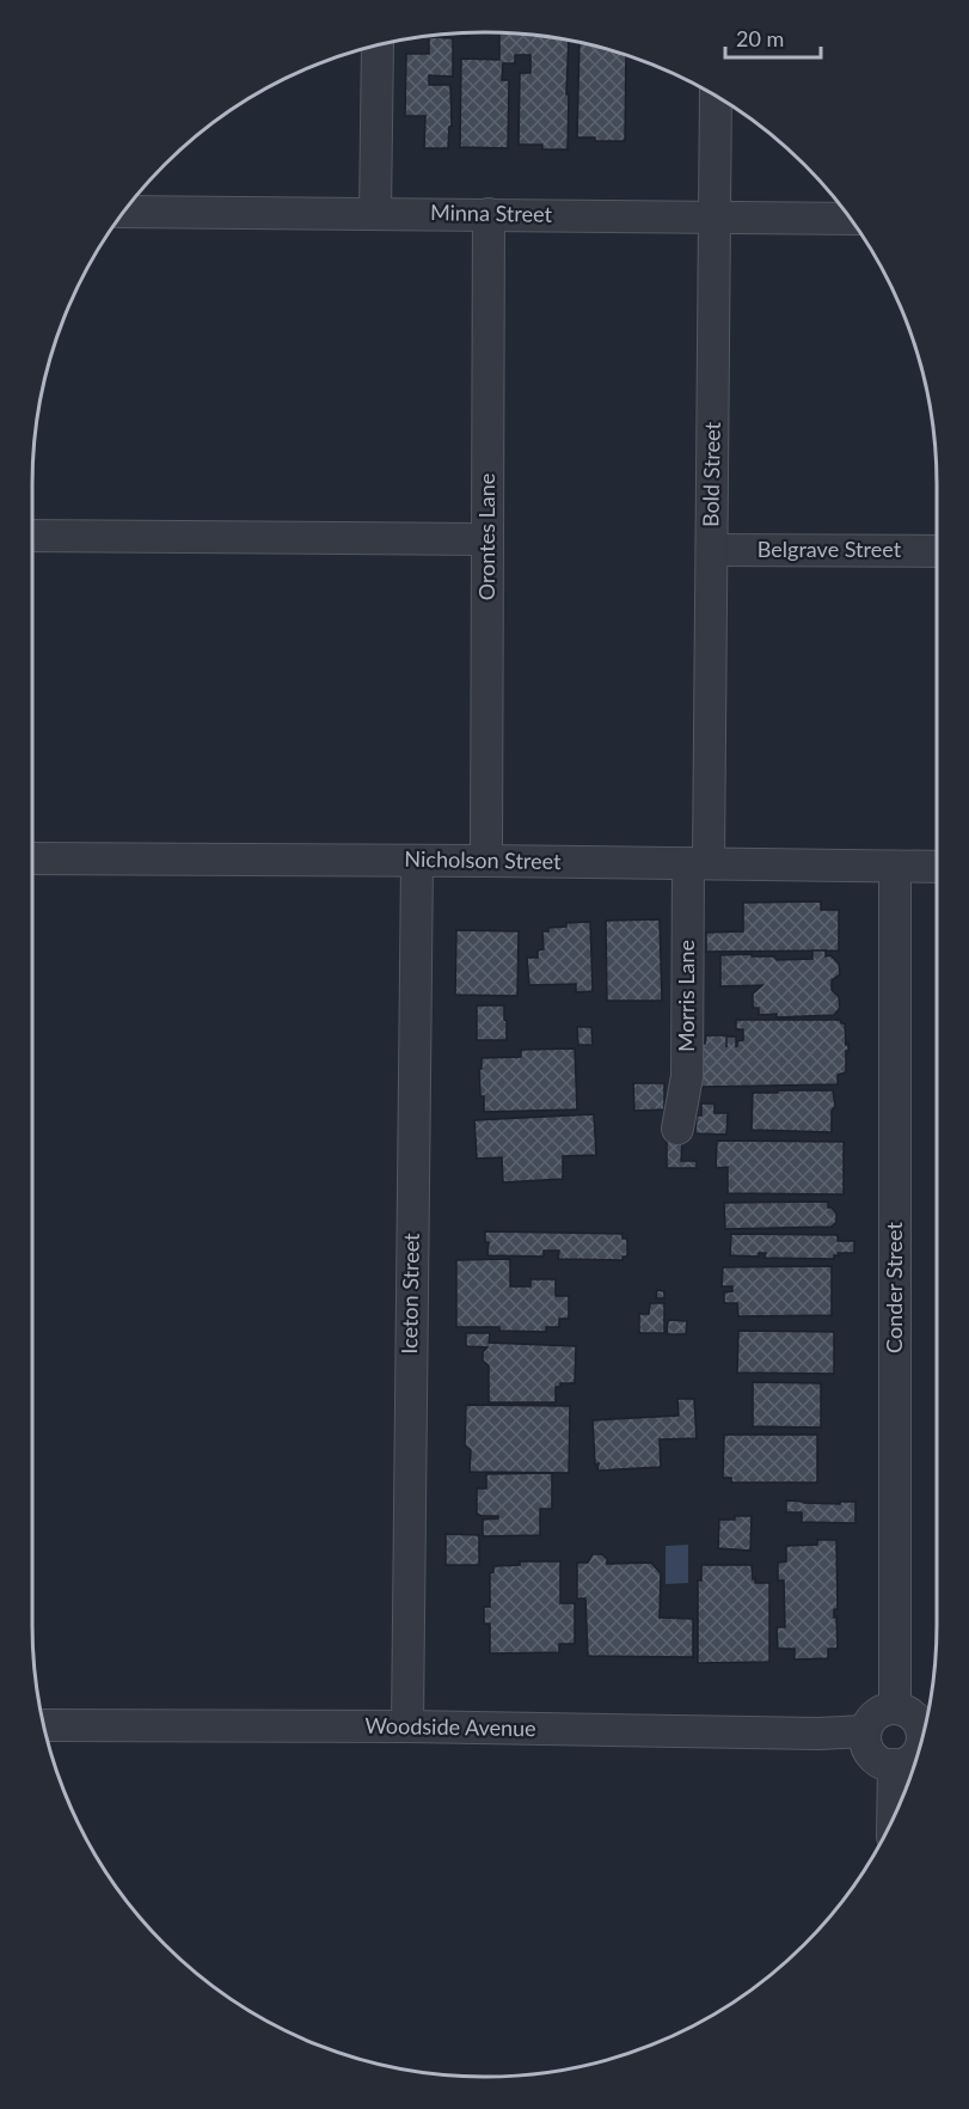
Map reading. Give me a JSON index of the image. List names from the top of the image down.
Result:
{
  "streets": {
    "street": [
      "Minna Street",
      "Bold Street",
      "Orontes Lane",
      "Belgrave Street",
      "Nicholson Street",
      "Morris Lane",
      "Conder Street",
      "Iceton Street",
      "Woodside Avenue"
    ]
  },
  "crossings": [
    ["Minna Street", "Bold Street"],
    ["Minna Street", "Orontes Lane"],
    ["Bold Street", "Belgrave Street"],
    ["Bold Street", "Nicholson Street"],
    ["Bold Street", "Morris Lane"],
    ["Orontes Lane", "Nicholson Street"],
    ["Nicholson Street", "Morris Lane"],
    ["Nicholson Street", "Conder Street"],
    ["Nicholson Street", "Iceton Street"],
    ["Iceton Street", "Woodside Avenue"]
  ],
  "scale_bar": "20 m"
}
